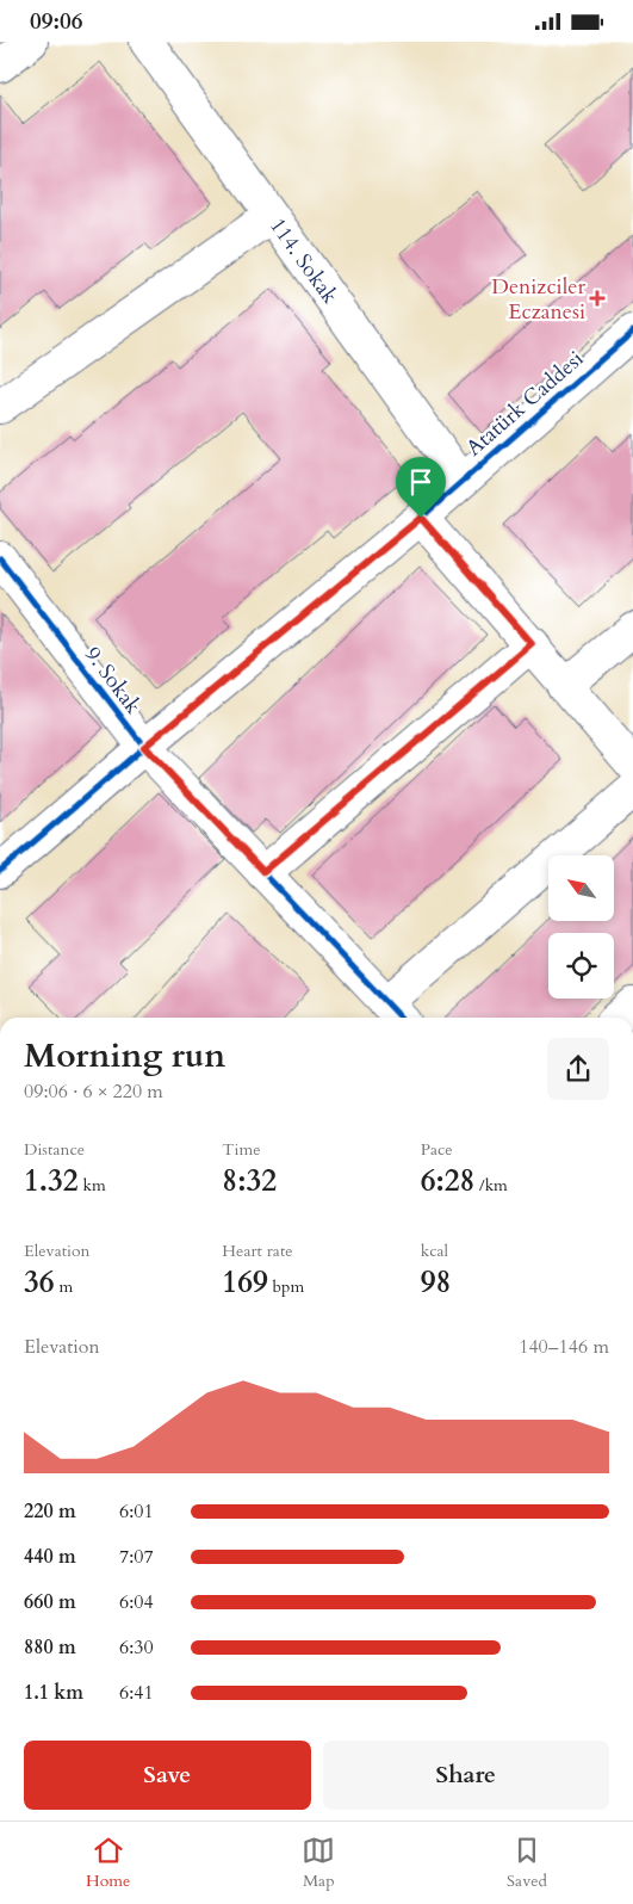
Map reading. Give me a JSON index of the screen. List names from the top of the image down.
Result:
{
  "streets": {
    "street": ["114. Sokak", "Atatürk Caddesi", "9. Sokak"]
  },
  "crossings": [
    ["114. Sokak", "Atatürk Caddesi"],
    ["Atatürk Caddesi", "9. Sokak"]
  ],
  "places": {
    "health": ["Denizciler Eczanesi"]
  },
  "north": "top left",
  "page": {
    "status": "09:06",
    "heading": ["Morning run", "09:06 · 6 × 220 m"],
    "stats": [
      ["Distance", "1.32 km"],
      ["Time", "8:32"],
      ["Pace", "6:28 /km"],
      ["Elevation", "36 m"],
      ["Heart rate", "169 bpm"],
      ["kcal", "98"]
    ],
    "chart": ["Elevation", "140–146 m"],
    "list": [
      {
        "name": "220 m",
        "note": "6:01"
      },
      {
        "name": "440 m",
        "note": "7:07"
      },
      {
        "name": "660 m",
        "note": "6:04"
      },
      {
        "name": "880 m",
        "note": "6:30"
      },
      {
        "name": "1.1 km",
        "note": "6:41"
      }
    ],
    "buttons": ["Save", "Share"],
    "tabs": ["Home", "Map", "Saved"]
  }
}
